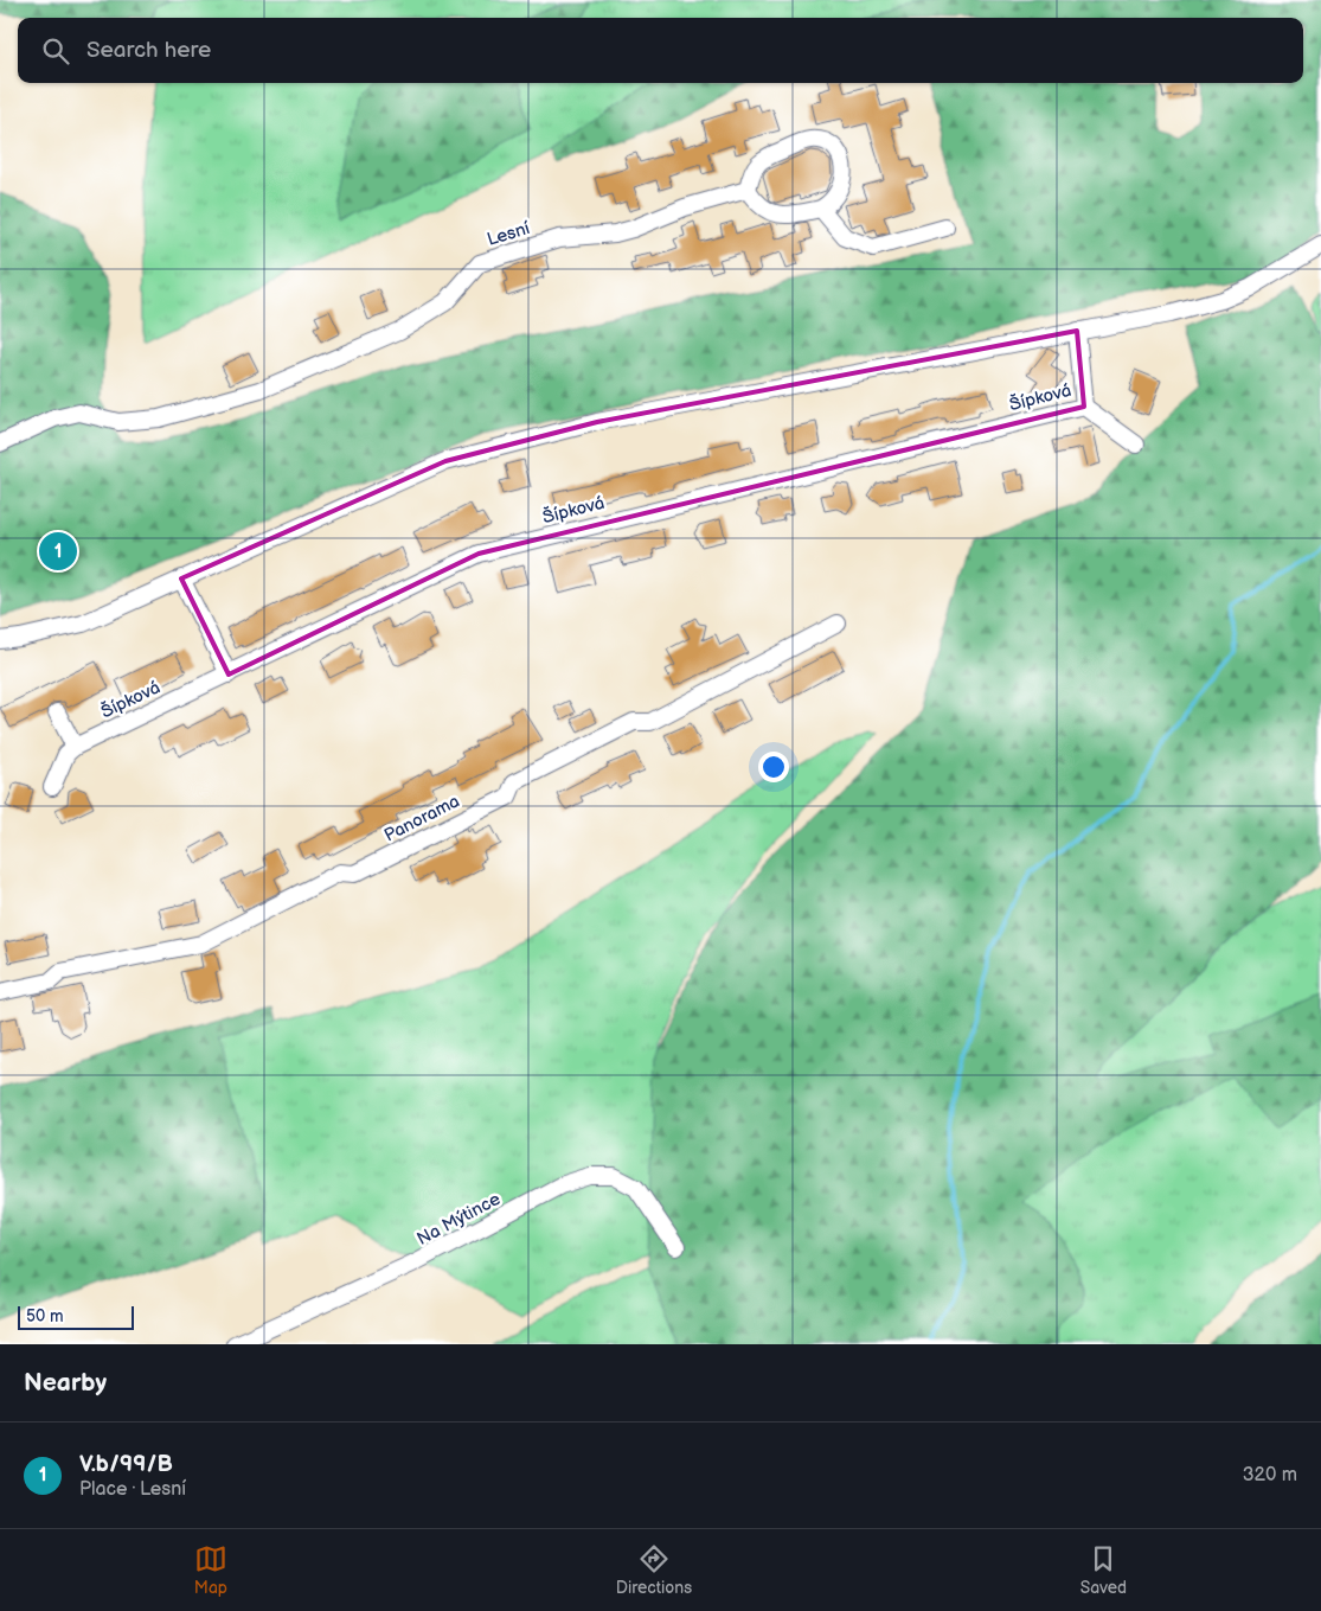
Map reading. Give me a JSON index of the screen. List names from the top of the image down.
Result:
{
  "streets": {
    "street": [
      "Lesní",
      "Šípková",
      "Panorama",
      "Na Mýtince"
    ]
  },
  "scale_bar": "50 m",
  "page": {
    "search": "Search here",
    "pins": "1",
    "scale": "50 m",
    "heading": "Nearby",
    "list": [
      {
        "mark": "1",
        "name": "V.b/99/B",
        "note": "Place · Lesní",
        "value": "320 m"
      }
    ],
    "nav": ["Map", "Directions", "Saved"]
  }
}
